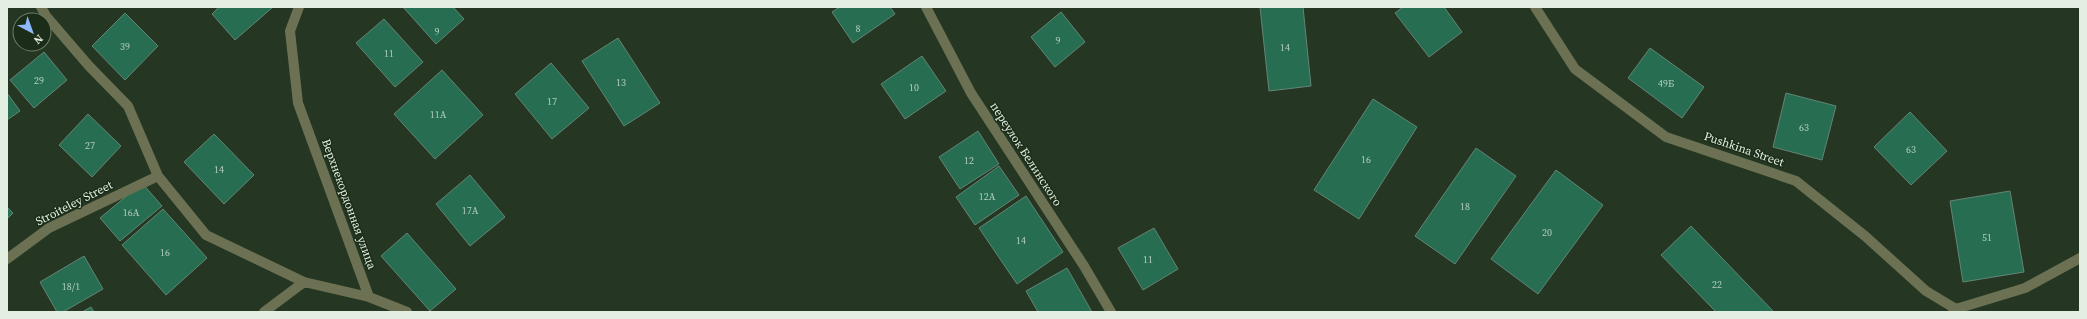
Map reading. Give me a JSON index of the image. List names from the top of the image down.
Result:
{
  "streets": {
    "street": [
      "Pushkina Street",
      "переулок Белинского",
      "Stroiteley Street",
      "Верхнекордонная улица"
    ]
  },
  "house_numbers": [
    "8",
    "9",
    "9",
    "39",
    "14",
    "11",
    "29",
    "13",
    "49Б",
    "10",
    "17",
    "11А",
    "63",
    "27",
    "63",
    "16",
    "12",
    "14",
    "12А",
    "18",
    "17А",
    "16А",
    "20",
    "51",
    "14",
    "16",
    "11",
    "22",
    "18/1"
  ],
  "north": "bottom right"
}
